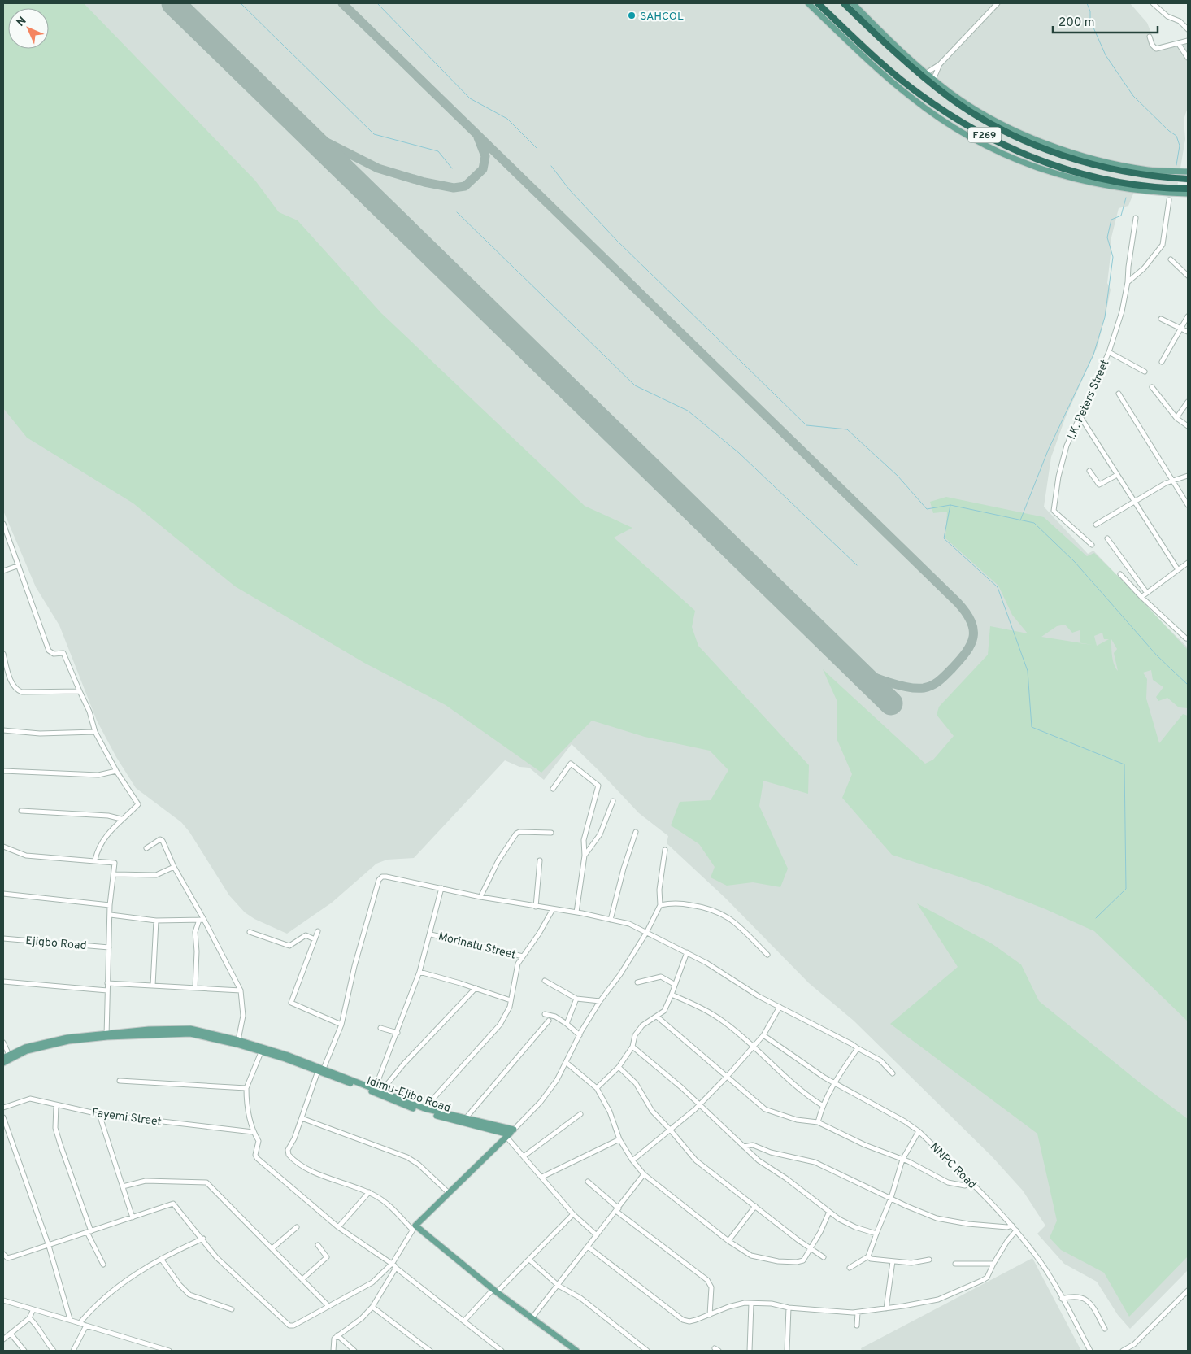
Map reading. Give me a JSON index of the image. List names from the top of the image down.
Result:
{
  "streets": {
    "highway": ["F269"],
    "main road": ["Idimu-Ejibo Road"],
    "street": [
      "I.K. Peters Street",
      "Ejigbo Road",
      "Morinatu Street",
      "Fayemi Street",
      "NNPC Road"
    ]
  },
  "places": ["SAHCOL"],
  "scale_bar": "200 m",
  "north": "top left"
}
